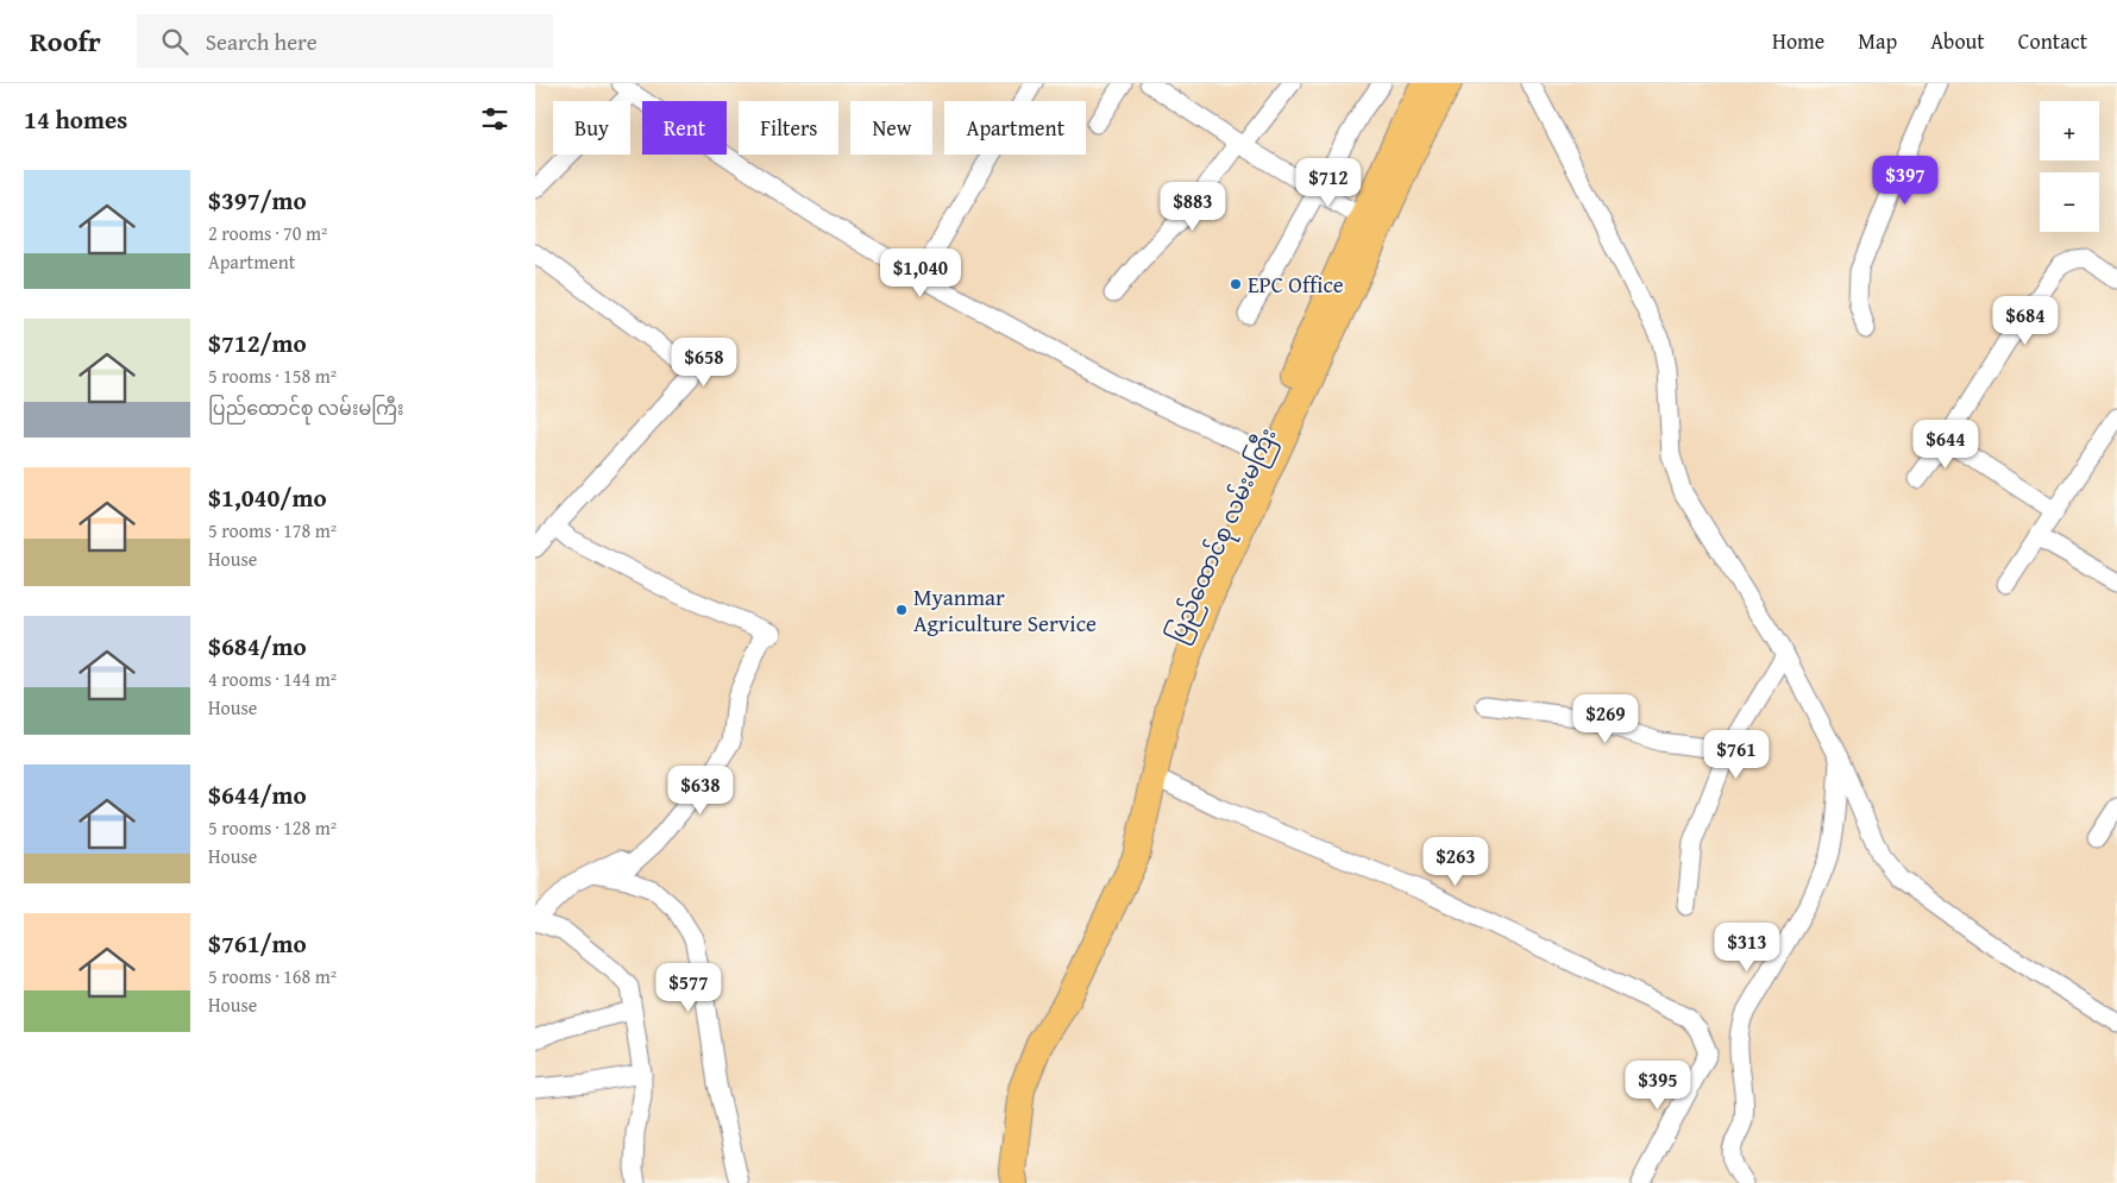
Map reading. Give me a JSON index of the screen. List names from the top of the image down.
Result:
{
  "streets": {
    "main road": ["ပြည်ထောင်စု လမ်းမကြီး"]
  },
  "places": ["EPC Office", "Myanmar Agriculture Service"],
  "page": {
    "header": "Roofr",
    "search": "Search here",
    "nav": [
      "Home",
      "Map",
      "About",
      "Contact"
    ],
    "heading": "14 homes",
    "map_buttons": ["+", "−"],
    "chip": [
      "Buy",
      "Rent",
      "Filters",
      "New",
      "Apartment"
    ],
    "list": [
      {
        "name": "$397/mo",
        "note": "2 rooms · 70 m² · Apartment"
      },
      {
        "name": "$712/mo",
        "note": "5 rooms · 158 m² · ပြည်ထောင်စု လမ်းမကြီး"
      },
      {
        "name": "$1,040/mo",
        "note": "5 rooms · 178 m² · House"
      },
      {
        "name": "$684/mo",
        "note": "4 rooms · 144 m² · House"
      },
      {
        "name": "$644/mo",
        "note": "5 rooms · 128 m² · House"
      },
      {
        "name": "$761/mo",
        "note": "5 rooms · 168 m² · House"
      }
    ],
    "price": [
      "$397",
      "$712",
      "$883",
      "$1,040",
      "$684",
      "$658",
      "$644",
      "$269",
      "$761",
      "$638",
      "$263",
      "$313",
      "$577",
      "$395"
    ]
  }
}
